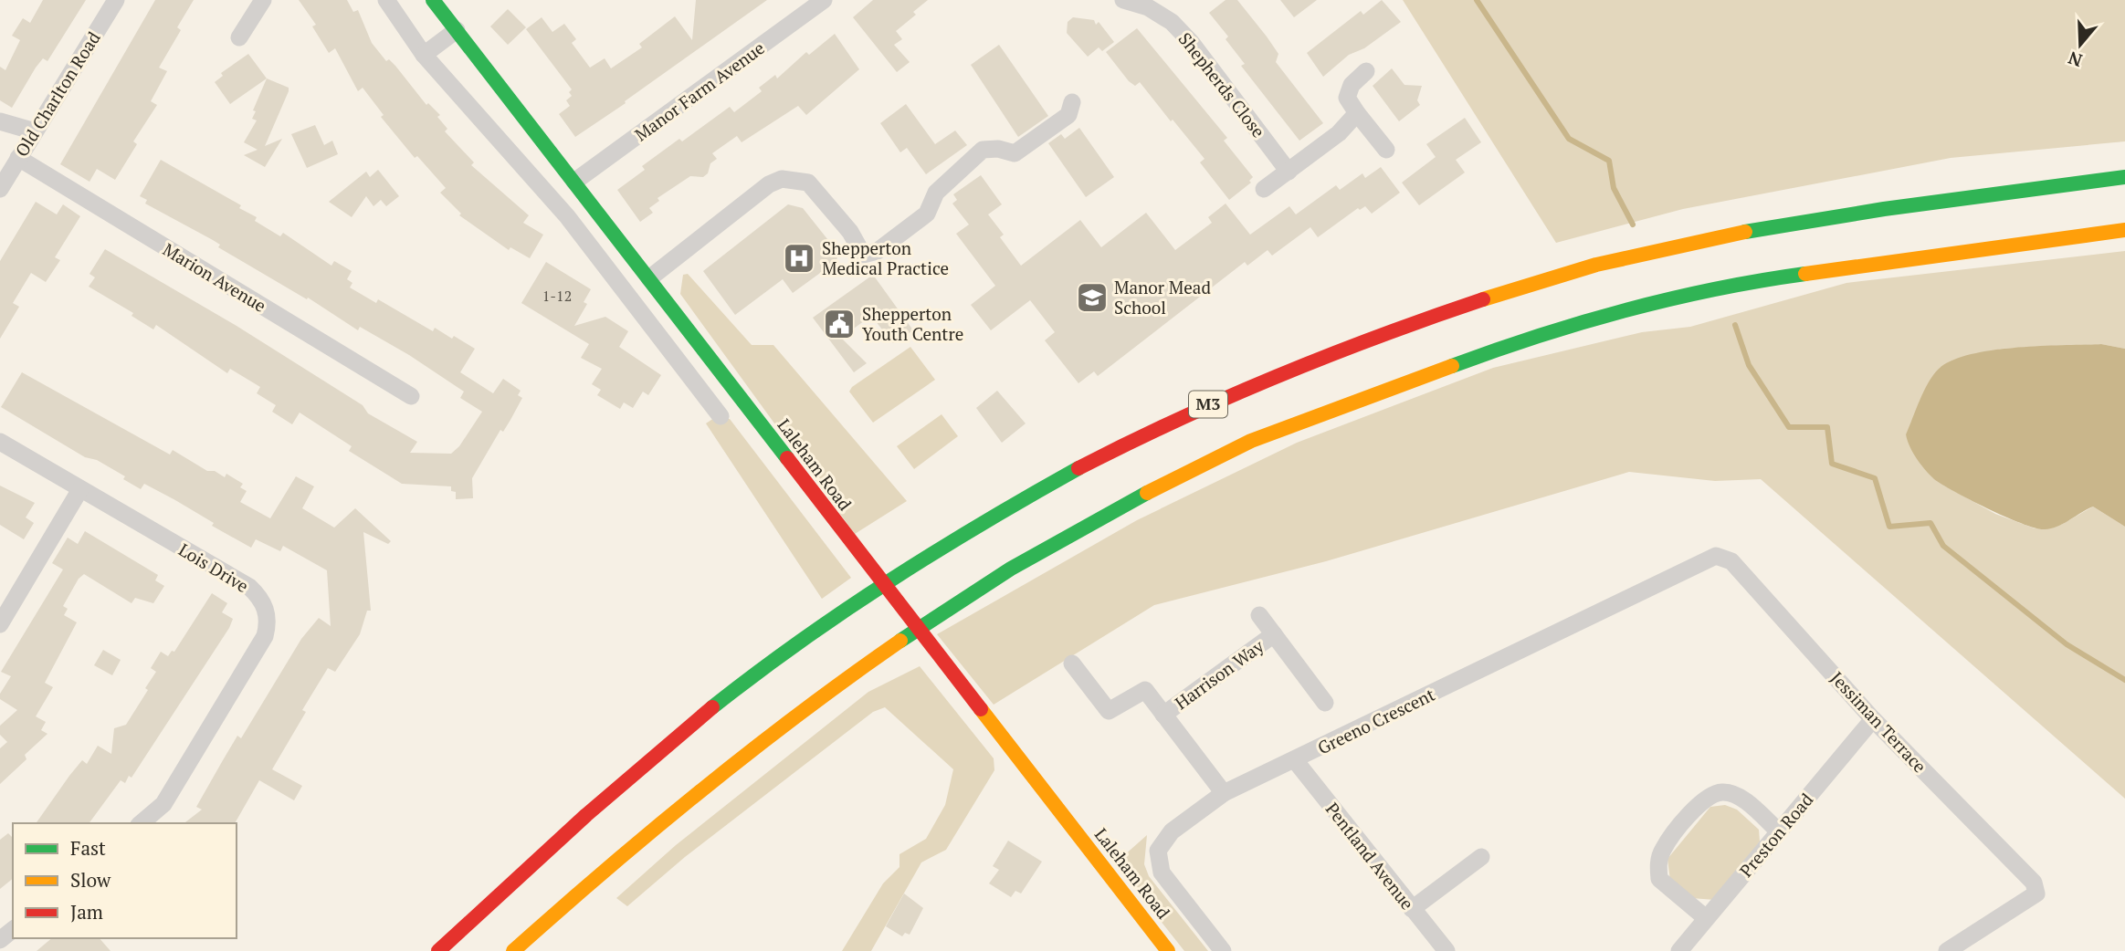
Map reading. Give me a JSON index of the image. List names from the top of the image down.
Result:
{
  "streets": {
    "main road": ["M3", "Laleham Road"],
    "street": [
      "Shepherds Close",
      "Manor Farm Avenue",
      "Old Charlton Road",
      "Marion Avenue",
      "Lois Drive",
      "Harrison Way",
      "Greeno Crescent",
      "Jessiman Terrace",
      "Preston Road",
      "Pentland Avenue"
    ]
  },
  "crossings": [
    ["Manor Farm Avenue", "Laleham Road"],
    ["Old Charlton Road", "Marion Avenue"],
    ["Harrison Way", "Greeno Crescent"],
    ["Greeno Crescent", "Jessiman Terrace"],
    ["Greeno Crescent", "Pentland Avenue"],
    ["Jessiman Terrace", "Preston Road"]
  ],
  "places": {
    "hospital": ["Shepperton Medical Practice"],
    "school or university": ["Manor Mead School"],
    "public building": ["Shepperton Youth Centre"]
  },
  "house_numbers": ["1-12"],
  "legend": ["Fast", "Slow", "Jam"],
  "north": "bottom"
}
